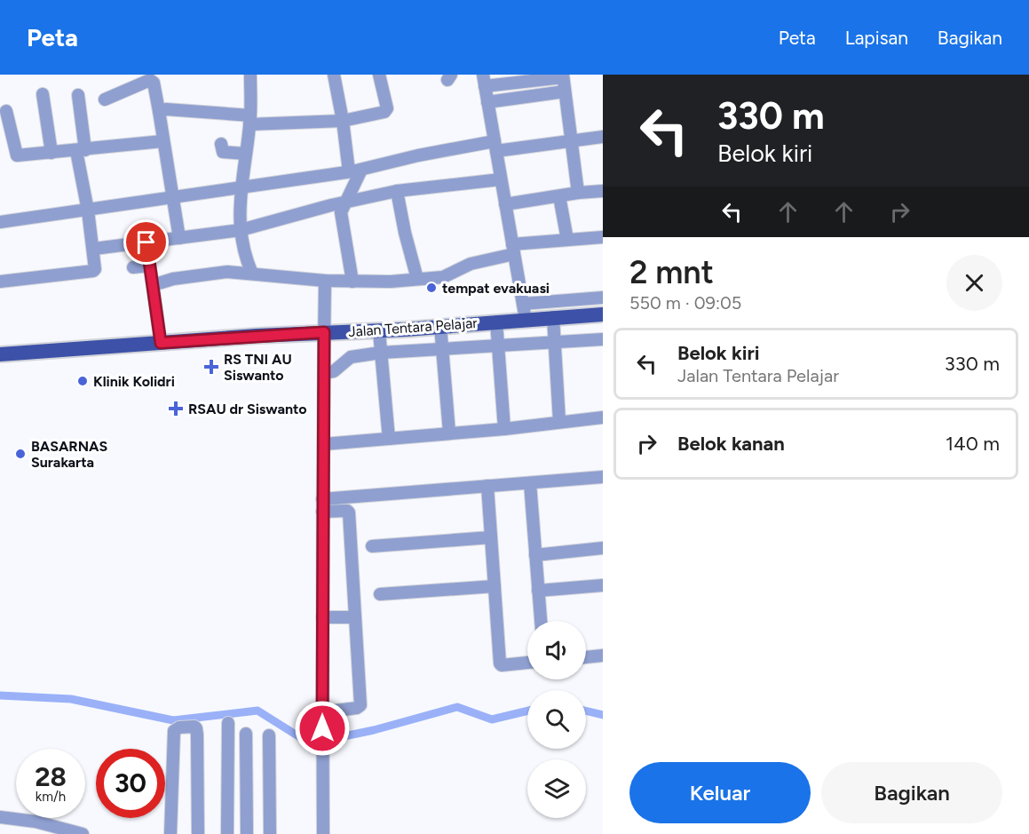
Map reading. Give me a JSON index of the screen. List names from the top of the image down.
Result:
{
  "streets": {
    "main road": ["Jalan Tentara Pelajar"]
  },
  "places": {
    "other": ["tempat evakuasi", "Klinik Kolidri", "BASARNAS Surakarta"],
    "health": ["RS TNI AU Siswanto", "RSAU dr Siswanto"]
  },
  "page": {
    "header": "Peta",
    "nav": ["Peta", "Lapisan", "Bagikan"],
    "turn": ["330 m", "Belok kiri"],
    "heading": ["2 mnt", "550 m · 09:05"],
    "list": [
      {
        "name": "Belok kiri",
        "note": "Jalan Tentara Pelajar",
        "value": "330 m"
      },
      {
        "name": "Belok kanan",
        "value": "140 m"
      }
    ],
    "speed": "28 km/h",
    "limit": "30",
    "buttons": ["Keluar", "Bagikan"]
  }
}
